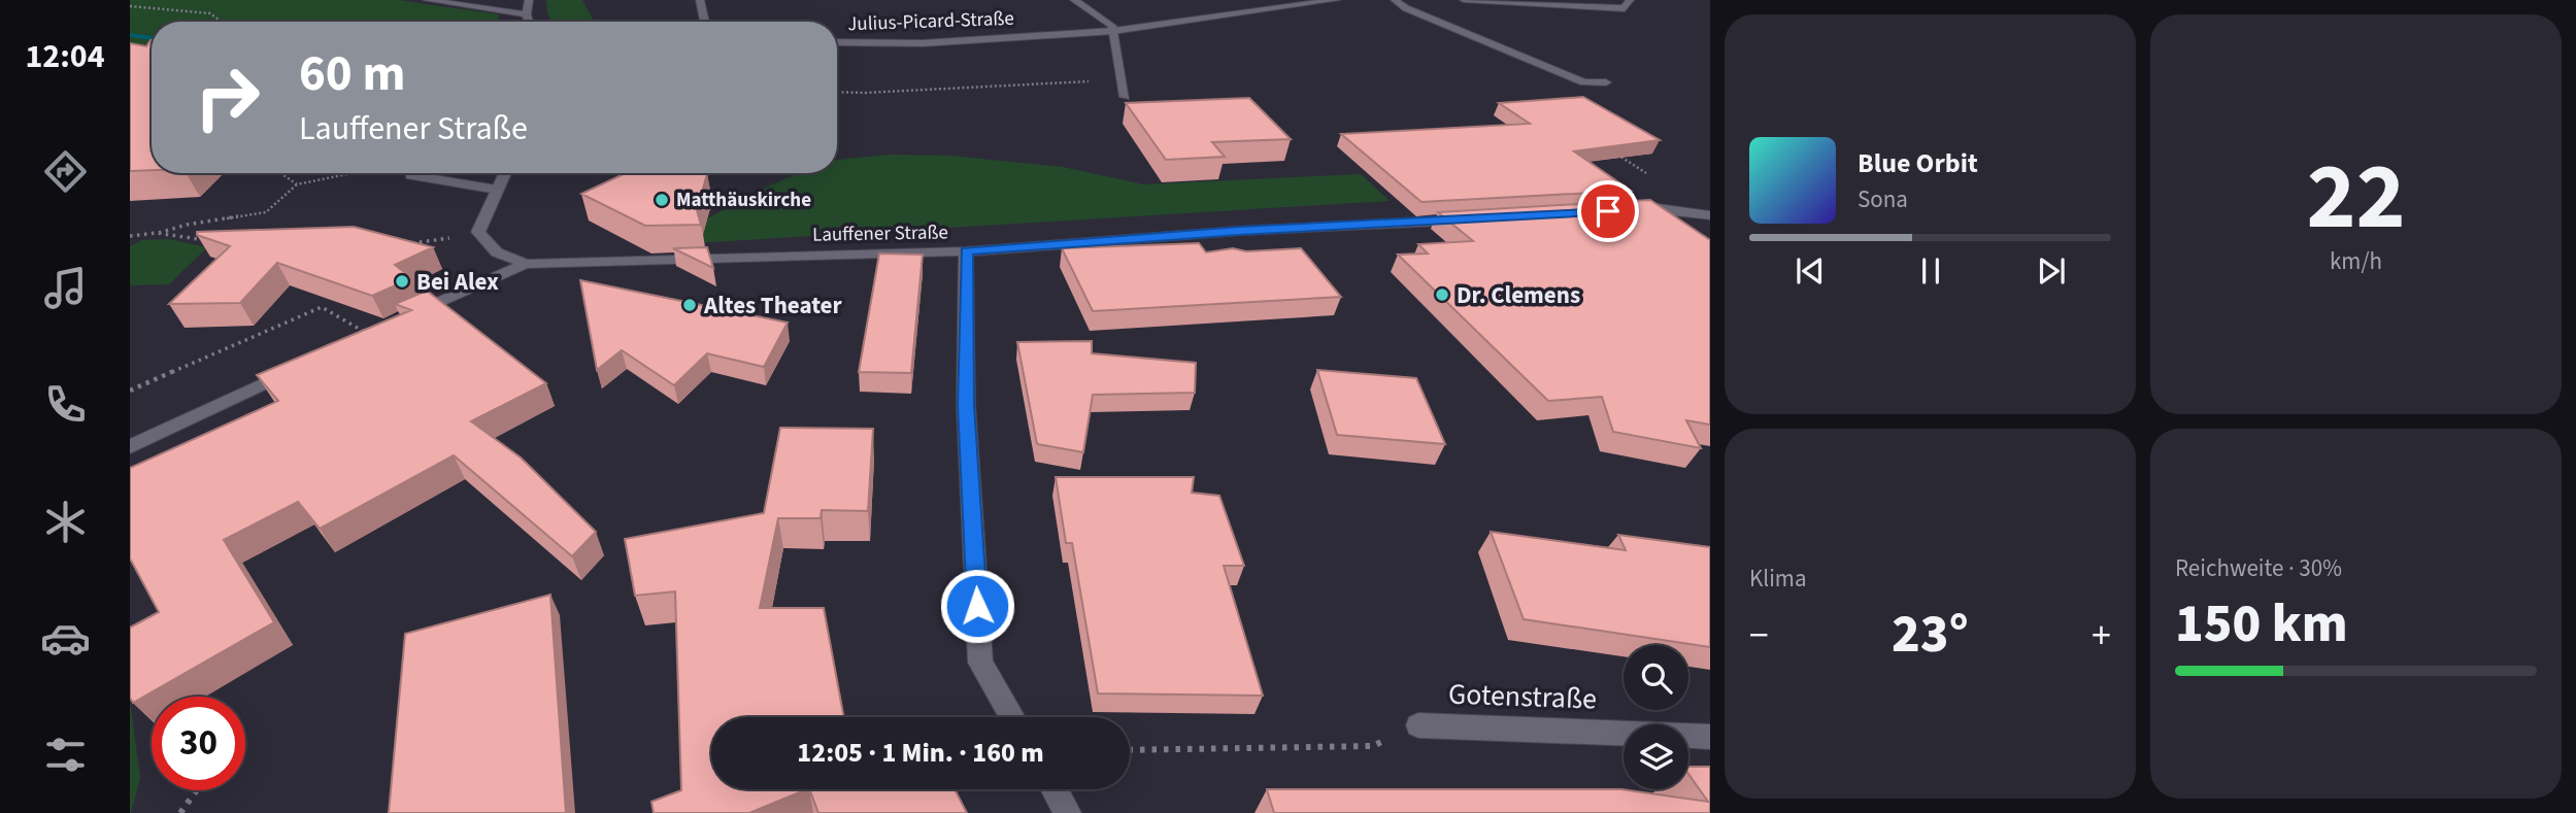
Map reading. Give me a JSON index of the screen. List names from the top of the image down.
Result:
{
  "streets": {
    "street": ["Julius-Picard-Straße", "Lauffener Straße", "Gotenstraße"]
  },
  "places": [
    "Matthäuskirche",
    "Bei Alex",
    "Dr. Clemens",
    "Altes Theater"
  ],
  "page": {
    "tabs": "12:04",
    "tile": [
      ["22", "km/h"],
      "Klima",
      ["Reichweite · 30%", "150 km"]
    ],
    "turn": ["60 m", "Lauffener Straße"],
    "song": ["Blue Orbit", "Sona"],
    "heat": ["−", "23°", "+"],
    "limit": "30",
    "trip": "12:05 · 1 Min. · 160 m"
  }
}
